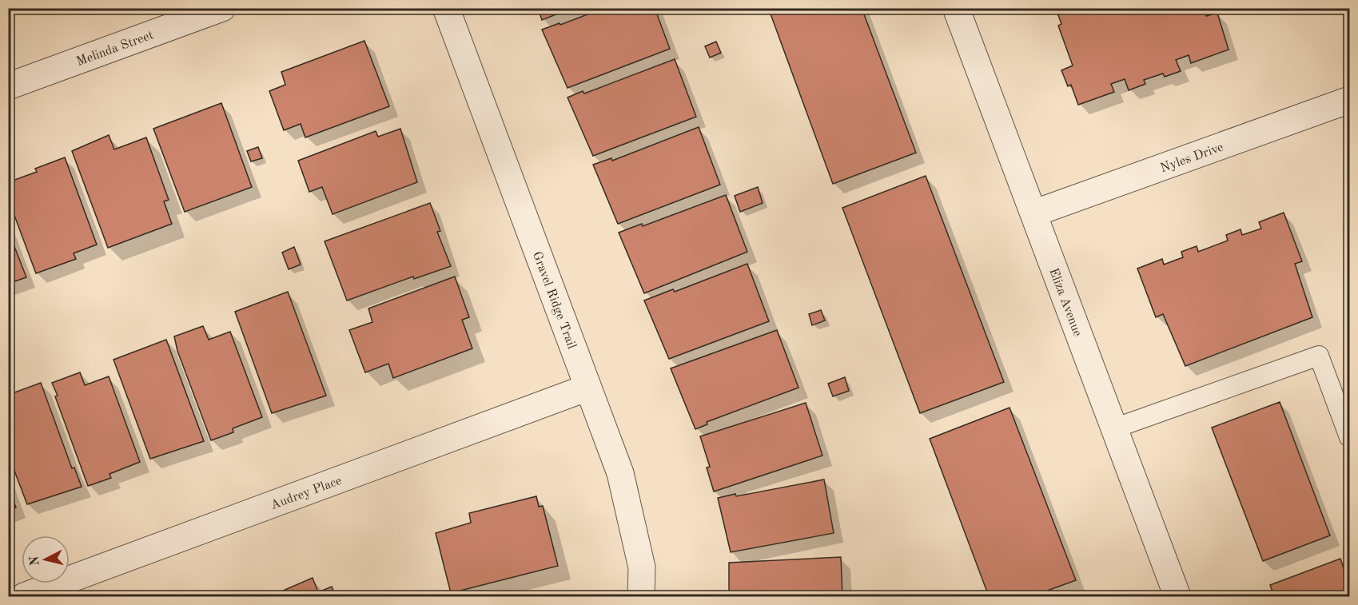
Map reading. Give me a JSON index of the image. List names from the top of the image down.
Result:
{
  "streets": {
    "street": [
      "Melinda Street",
      "Nyles Drive",
      "Gravel Ridge Trail",
      "Eliza Avenue",
      "Audrey Place"
    ]
  },
  "crossings": [
    ["Nyles Drive", "Eliza Avenue"],
    ["Gravel Ridge Trail", "Audrey Place"]
  ],
  "north": "left"
}
